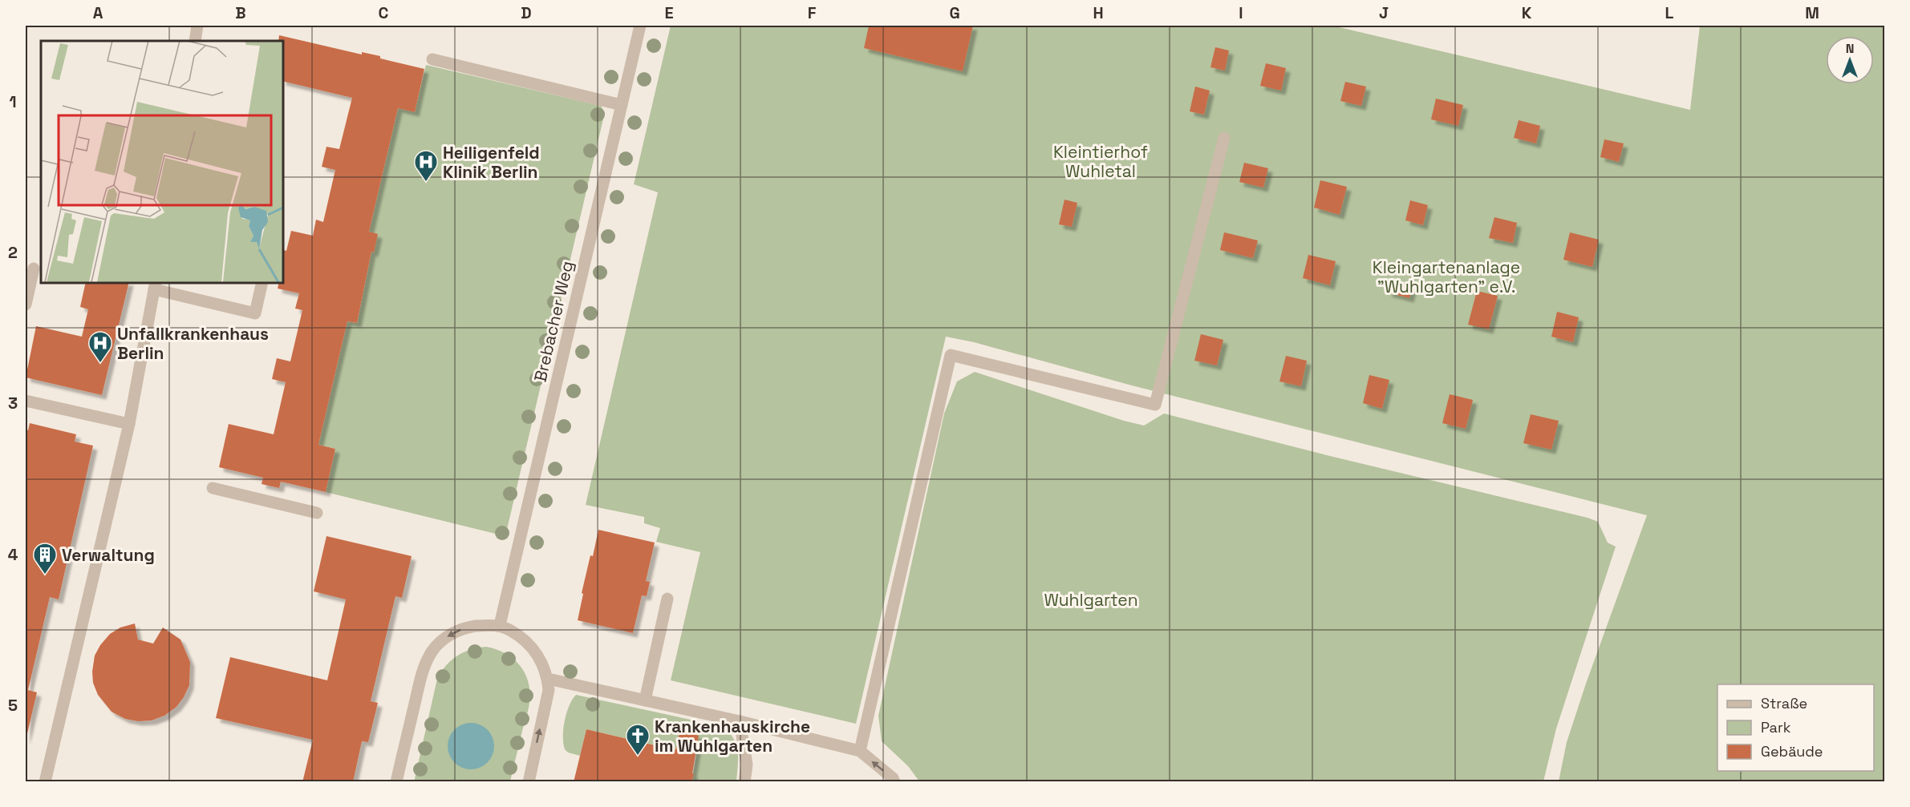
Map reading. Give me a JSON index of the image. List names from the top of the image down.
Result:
{
  "streets": {
    "lane": ["Brebacher Weg"]
  },
  "parks": ["Kleintierhof Wuhletal", "Kleingartenanlage \"Wuhlgarten\" e.V.", "Wuhlgarten"],
  "places": {
    "hospital": ["Heiligenfeld Klinik Berlin", "Unfallkrankenhaus Berlin"],
    "building": ["Verwaltung"],
    "church": ["Krankenhauskirche im Wuhlgarten"]
  },
  "legend": ["Straße", "Park", "Gebäude"],
  "north": "top",
  "grid": {
    "columns": [
      "A",
      "B",
      "C",
      "D",
      "E",
      "F",
      "G",
      "H",
      "I",
      "J",
      "K",
      "L",
      "M"
    ],
    "rows": [
      "1",
      "2",
      "3",
      "4",
      "5"
    ]
  }
}
